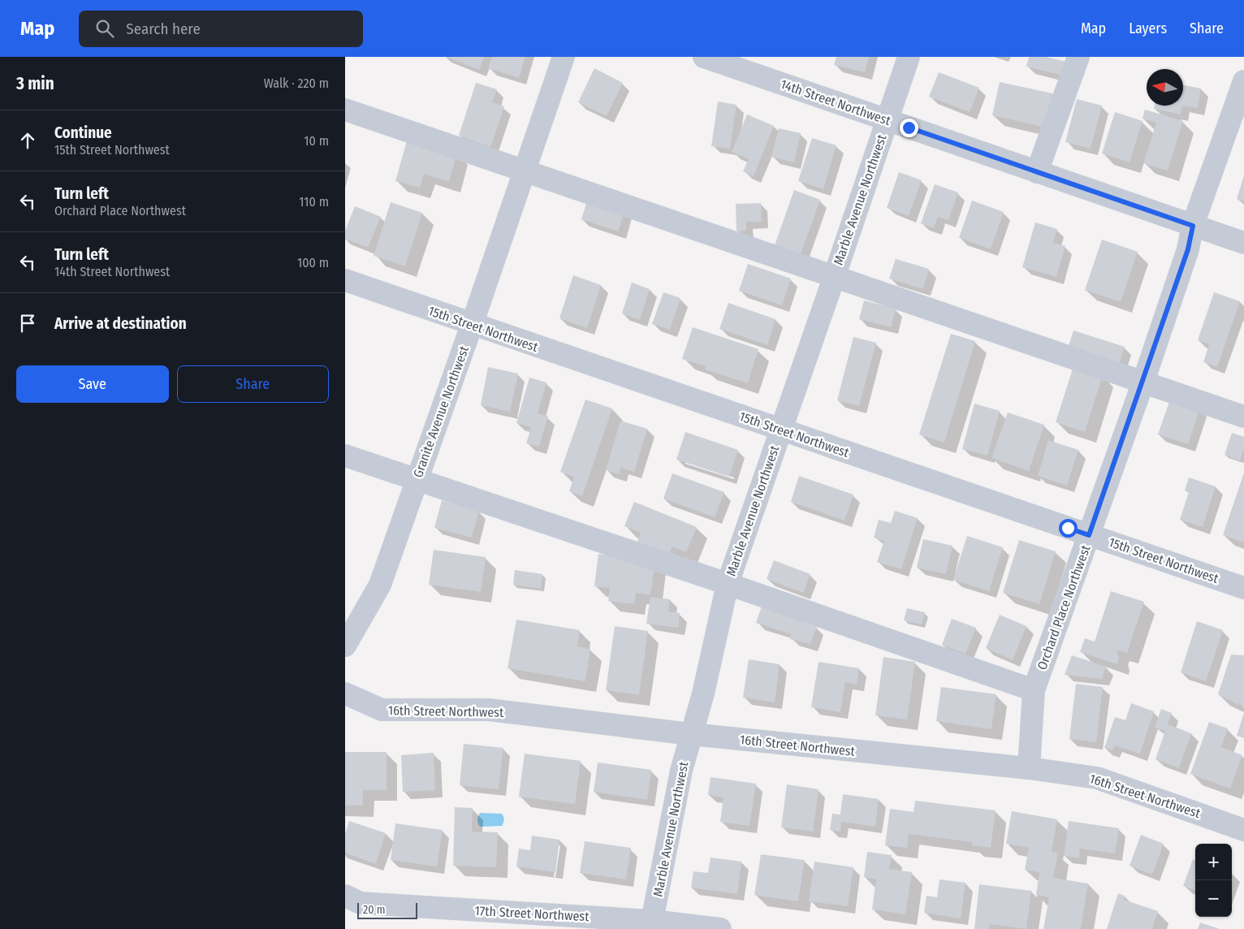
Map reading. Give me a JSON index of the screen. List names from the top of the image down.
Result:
{
  "streets": {
    "street": [
      "14th Street Northwest",
      "Marble Avenue Northwest",
      "15th Street Northwest",
      "Granite Avenue Northwest",
      "Orchard Place Northwest",
      "16th Street Northwest",
      "17th Street Northwest"
    ]
  },
  "crossings": [
    ["14th Street Northwest", "Marble Avenue Northwest"],
    ["14th Street Northwest", "Orchard Place Northwest"],
    ["Marble Avenue Northwest", "15th Street Northwest"],
    ["Marble Avenue Northwest", "16th Street Northwest"],
    ["Marble Avenue Northwest", "17th Street Northwest"],
    ["15th Street Northwest", "Granite Avenue Northwest"],
    ["15th Street Northwest", "Orchard Place Northwest"],
    ["Orchard Place Northwest", "16th Street Northwest"]
  ],
  "scale_bar": "20 m",
  "north": "left",
  "page": {
    "header": "Map",
    "search": "Search here",
    "nav": ["Map", "Layers", "Share"],
    "heading": ["3 min", "Walk · 220 m"],
    "list": [
      ["Continue", "15th Street Northwest", "10 m"],
      ["Turn left", "Orchard Place Northwest", "110 m"],
      ["Turn left", "14th Street Northwest", "100 m"],
      "Arrive at destination"
    ],
    "buttons": ["Save", "Share"],
    "map_buttons": ["+", "−"],
    "scale": "20 m"
  }
}
